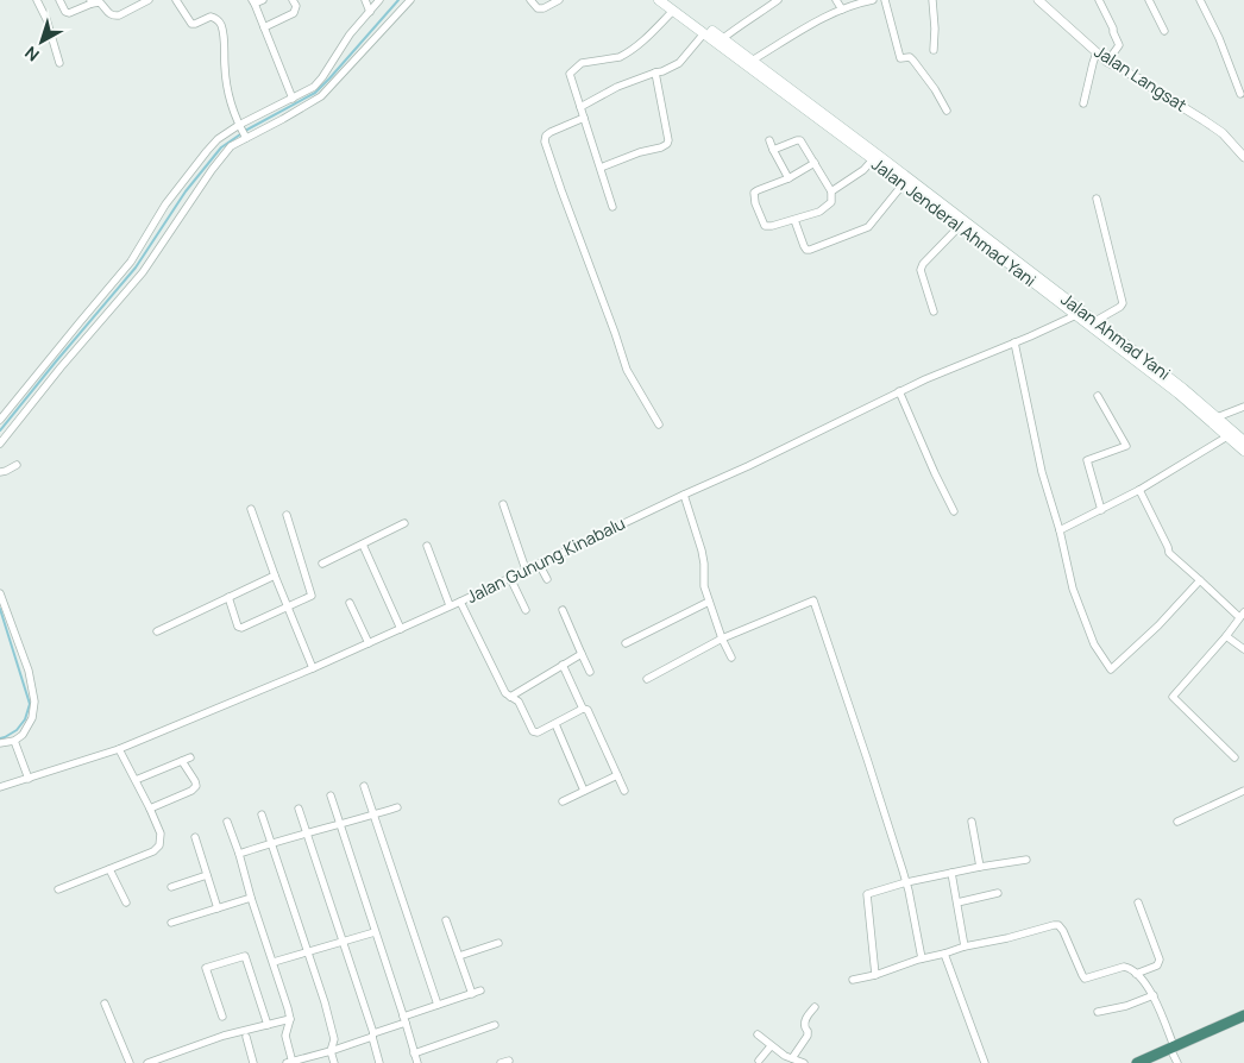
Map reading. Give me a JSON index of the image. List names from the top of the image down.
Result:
{
  "streets": {
    "main road": ["Jalan Jenderal Ahmad Yani", "Jalan Ahmad Yani"],
    "street": ["Jalan Langsat", "Jalan Gunung Kinabalu"]
  },
  "crossings": [
    ["Jalan Jenderal Ahmad Yani", "Jalan Ahmad Yani"],
    ["Jalan Jenderal Ahmad Yani", "Jalan Gunung Kinabalu"],
    ["Jalan Ahmad Yani", "Jalan Gunung Kinabalu"]
  ],
  "north": "bottom left"
}
